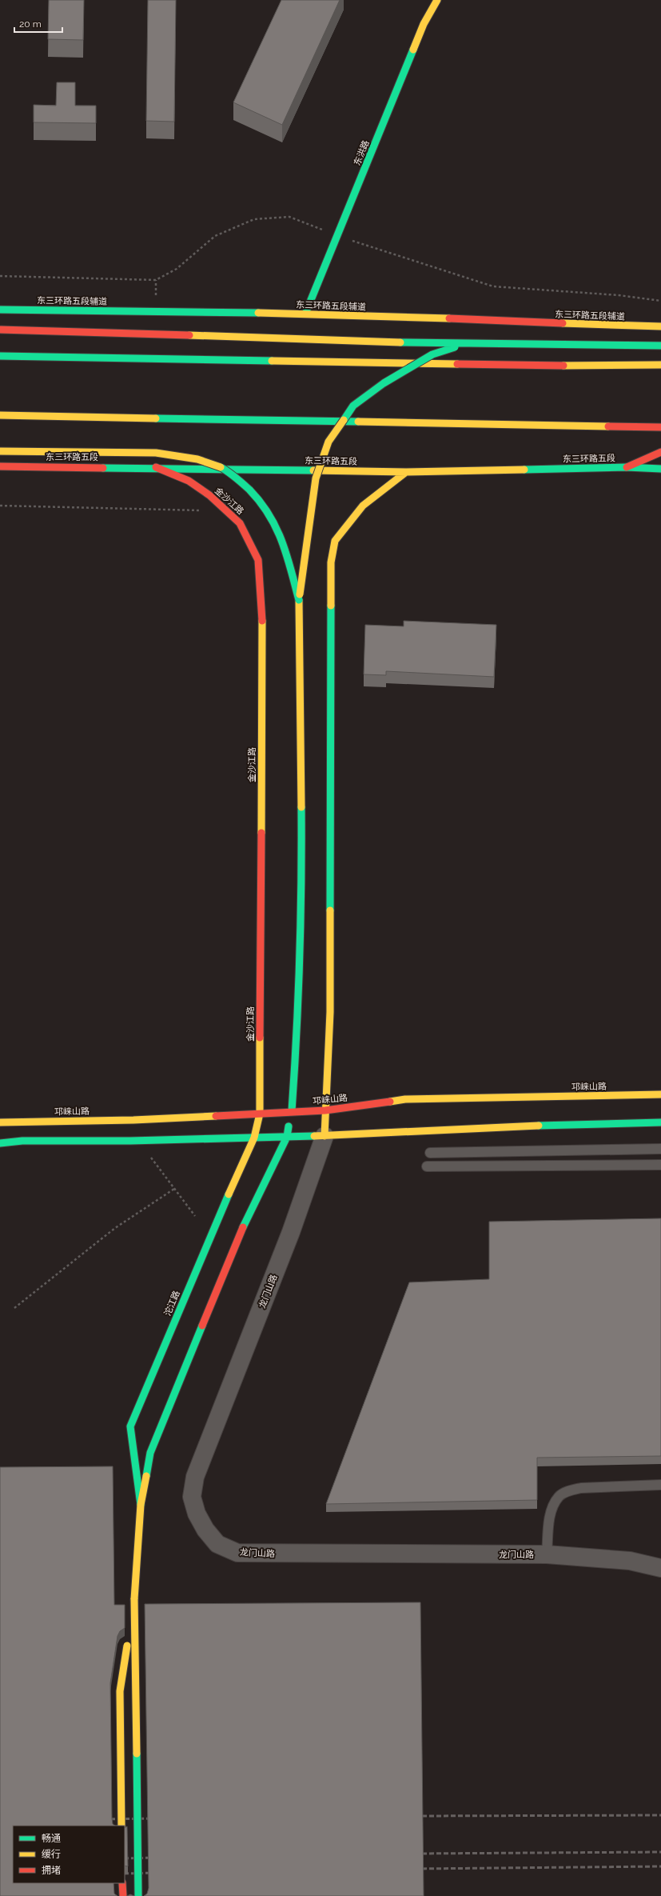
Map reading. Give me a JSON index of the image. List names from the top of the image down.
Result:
{
  "streets": {
    "main road": [
      "东洪路",
      "东三环路五段辅道",
      "东三环路五段",
      "金沙江路",
      "邛崃山路",
      "沱江路"
    ],
    "street": ["龙门山路"]
  },
  "crossings": [
    ["东洪路", "东三环路五段辅道"],
    ["东三环路五段", "金沙江路"],
    ["金沙江路", "邛崃山路"],
    ["金沙江路", "沱江路"],
    ["邛崃山路", "沱江路"]
  ],
  "legend": ["畅通", "缓行", "拥堵"],
  "scale_bar": "20 m"
}
